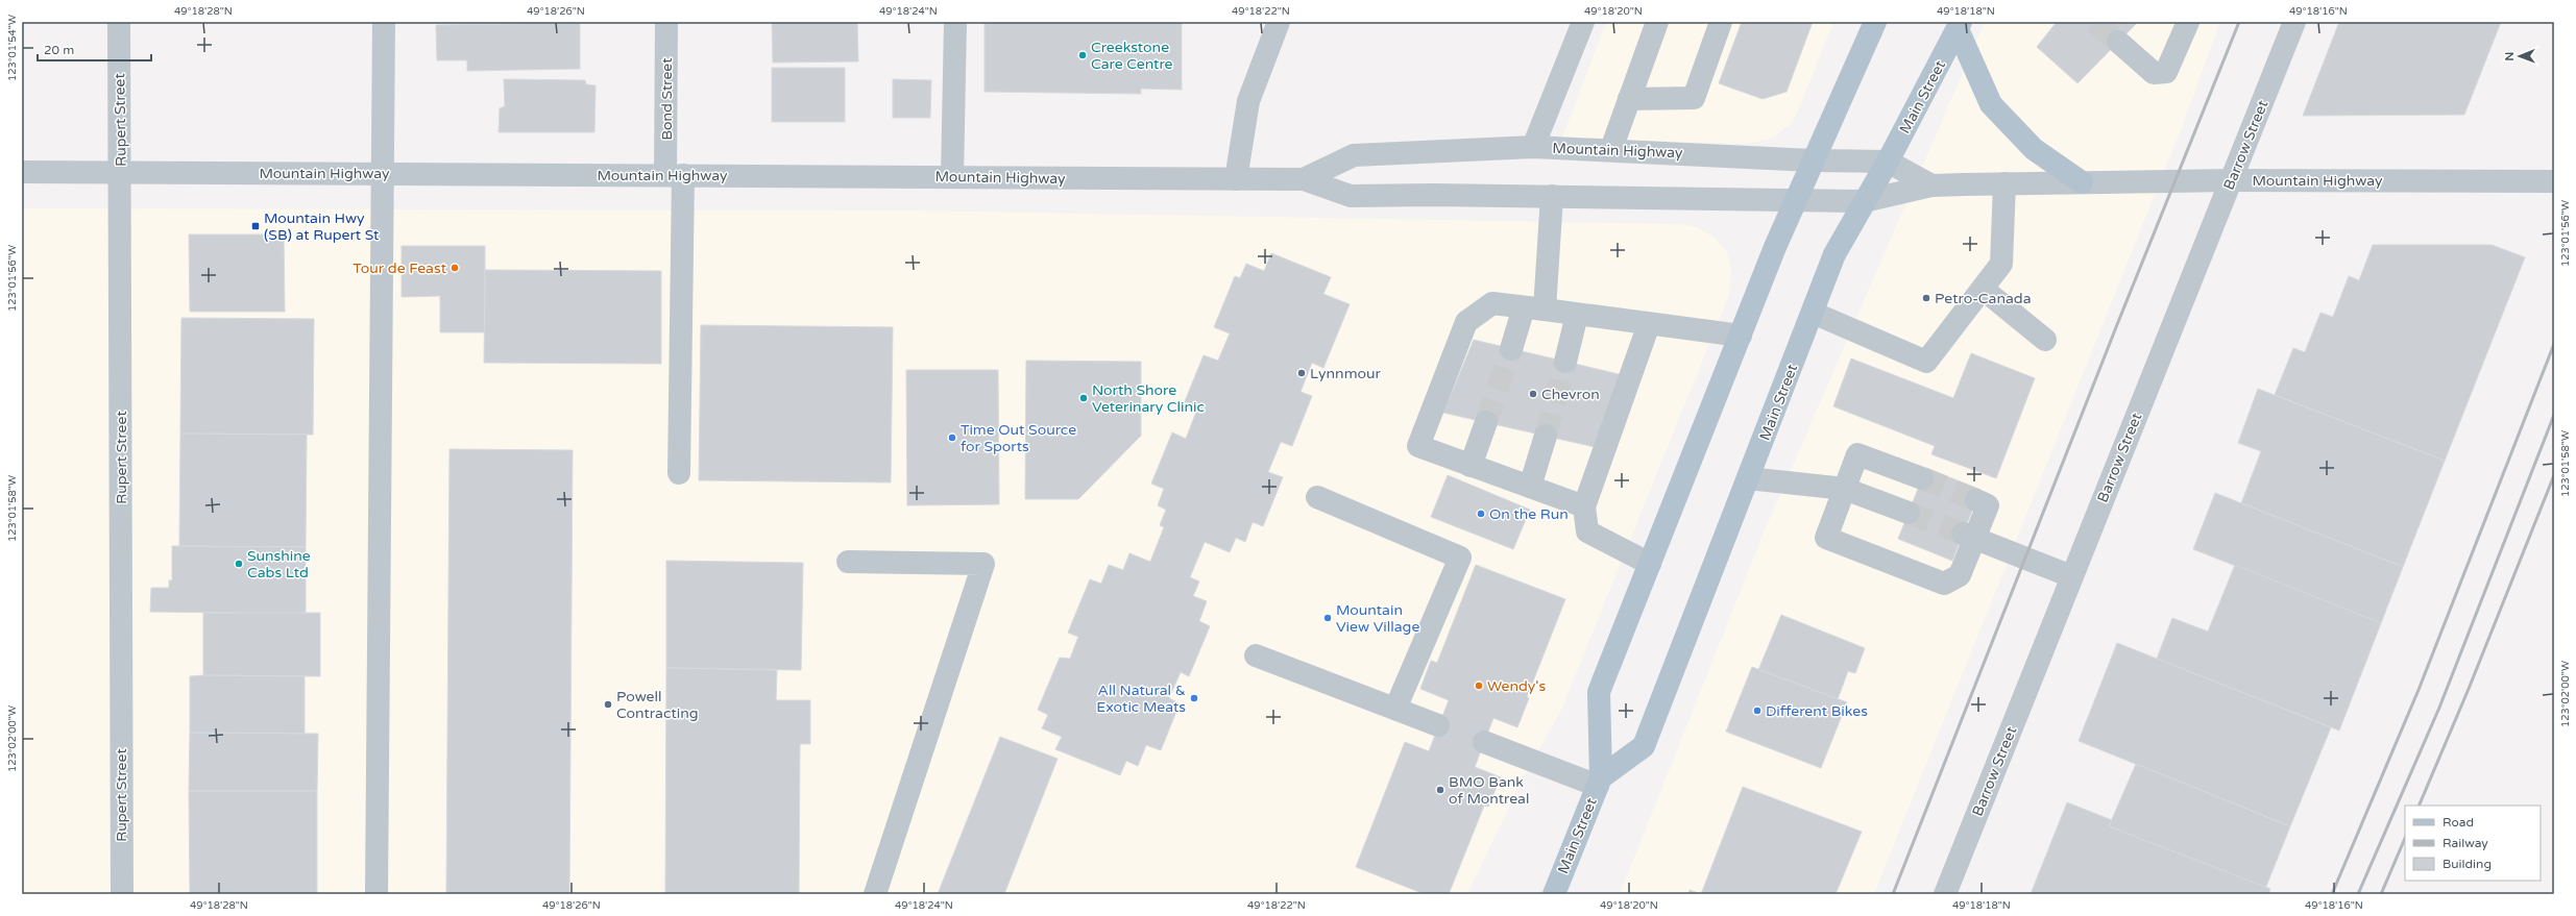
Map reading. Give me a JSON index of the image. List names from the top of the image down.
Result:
{
  "streets": {
    "main road": ["Main Street"],
    "street": [
      "Bond Street",
      "Rupert Street",
      "Barrow Street",
      "Mountain Highway"
    ]
  },
  "crossings": [
    ["Main Street", "Mountain Highway"],
    ["Bond Street", "Mountain Highway"],
    ["Rupert Street", "Mountain Highway"],
    ["Barrow Street", "Mountain Highway"]
  ],
  "places": {
    "other": [
      "Creekstone Care Centre",
      "Tour de Feast",
      "Petro-Canada",
      "Lynnmour",
      "Chevron",
      "North Shore Veterinary Clinic",
      "Time Out Source for Sports",
      "On the Run",
      "Sunshine Cabs Ltd",
      "Mountain View Village",
      "Wendy's",
      "All Natural & Exotic Meats",
      "Powell Contracting",
      "Different Bikes",
      "BMO Bank of Montreal"
    ],
    "transit": ["Mountain Hwy (SB) at Rupert St"]
  },
  "legend": ["Road", "Railway", "Building"],
  "scale_bar": "20 m",
  "north": "left",
  "coordinates": [
    "49°18'28\"N",
    "49°18'26\"N",
    "49°18'24\"N",
    "49°18'22\"N",
    "49°18'20\"N",
    "49°18'18\"N",
    "49°18'16\"N",
    "123°01'54\"W",
    "123°01'56\"W",
    "123°01'58\"W",
    "123°02'00\"W"
  ]
}
